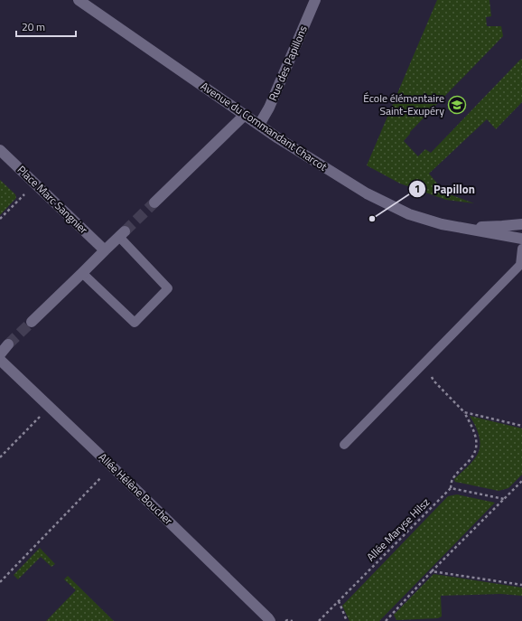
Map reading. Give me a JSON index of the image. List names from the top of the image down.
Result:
{
  "streets": {
    "street": [
      "Rue des Papillons",
      "Avenue du Commandant Charcot",
      "Place Marc Sangnier",
      "Allée Hélène Boucher"
    ],
    "path": ["Allée Maryse Hilsz"]
  },
  "crossings": [
    ["Rue des Papillons", "Avenue du Commandant Charcot"]
  ],
  "places": {
    "school or university": ["École élémentaire Saint-Exupéry"],
    "other": ["Papillon"]
  },
  "scale_bar": "20 m"
}
